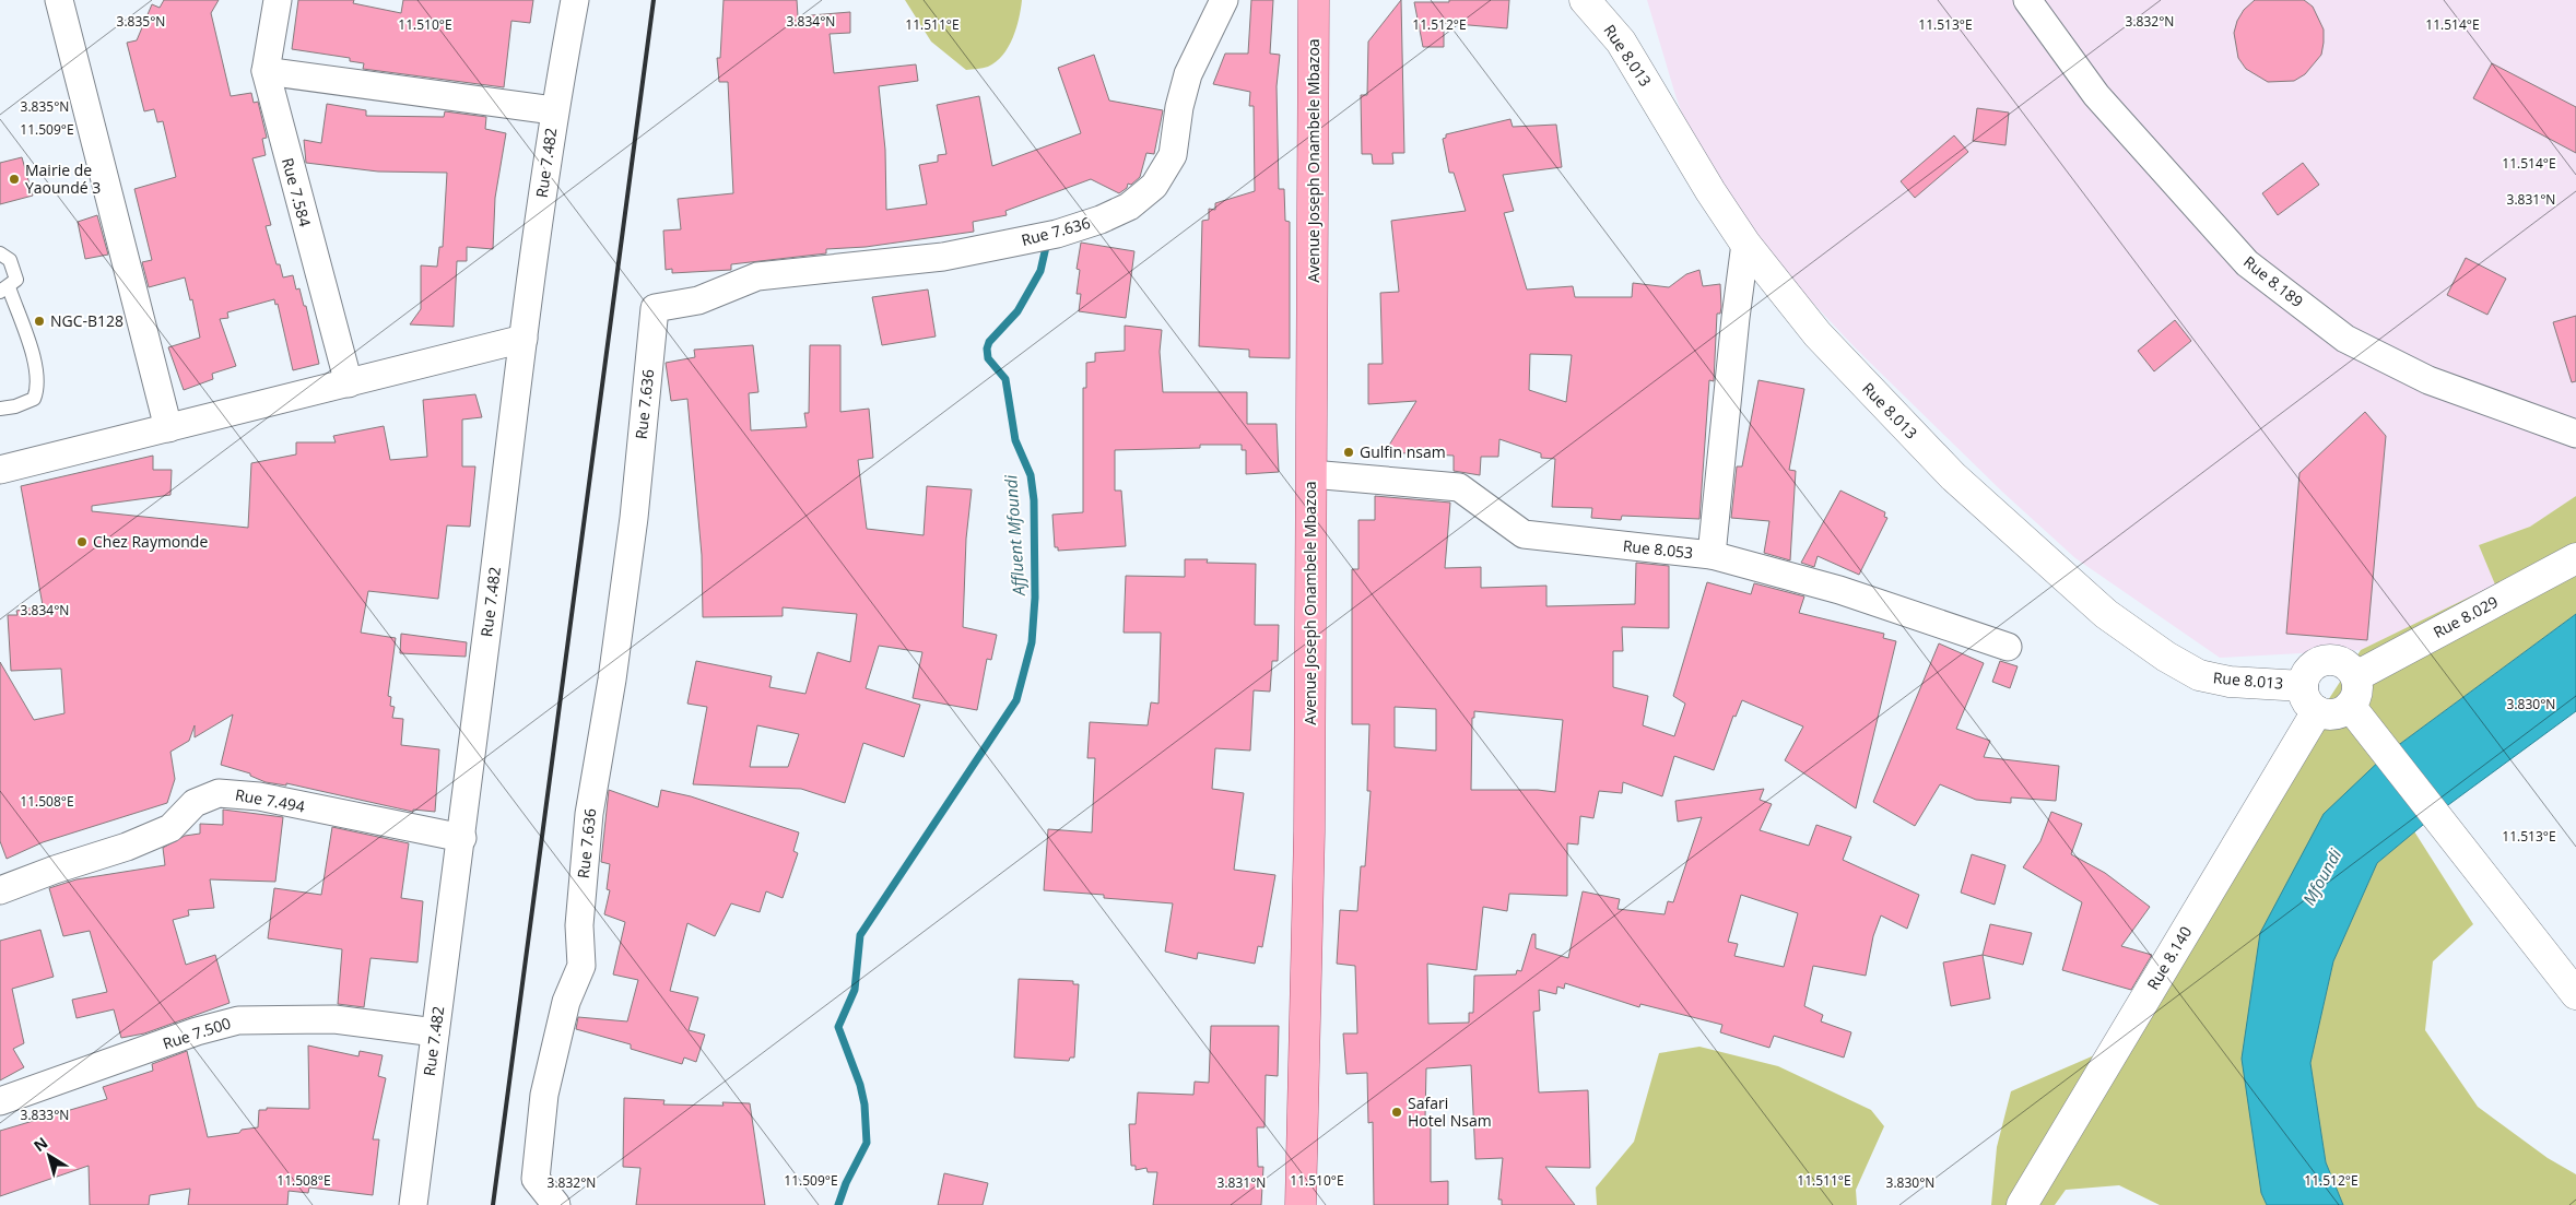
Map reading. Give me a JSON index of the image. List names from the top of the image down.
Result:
{
  "streets": {
    "main road": [
      "Rue 8.013",
      "Avenue Joseph Onambele Mbazoa",
      "Rue 8.029",
      "Rue 8.140"
    ],
    "street": [
      "Rue 7.482",
      "Rue 7.584",
      "Rue 7.636",
      "Rue 8.189",
      "Rue 8.053",
      "Rue 7.494",
      "Rue 7.500"
    ]
  },
  "crossings": [
    ["Rue 8.013", "Rue 8.029"],
    ["Rue 8.013", "Rue 8.140"],
    ["Avenue Joseph Onambele Mbazoa", "Rue 8.053"],
    ["Rue 7.482", "Rue 7.494"],
    ["Rue 7.482", "Rue 7.500"],
    ["Rue 8.029", "Rue 8.140"]
  ],
  "water": ["Affluent Mfoundi", "Mfoundi"],
  "places": [
    "Mairie de Yaoundé 3",
    "NGC-B128",
    "Gulfin nsam",
    "Chez Raymonde",
    "Safari Hotel Nsam"
  ],
  "north": "top left",
  "coordinates": [
    "3.835°N",
    "3.834°N",
    "3.832°N",
    "11.514°E",
    "11.510°E",
    "11.511°E",
    "11.512°E",
    "11.513°E",
    "11.509°E",
    "3.831°N",
    "3.830°N",
    "11.508°E",
    "3.833°N"
  ]
}
